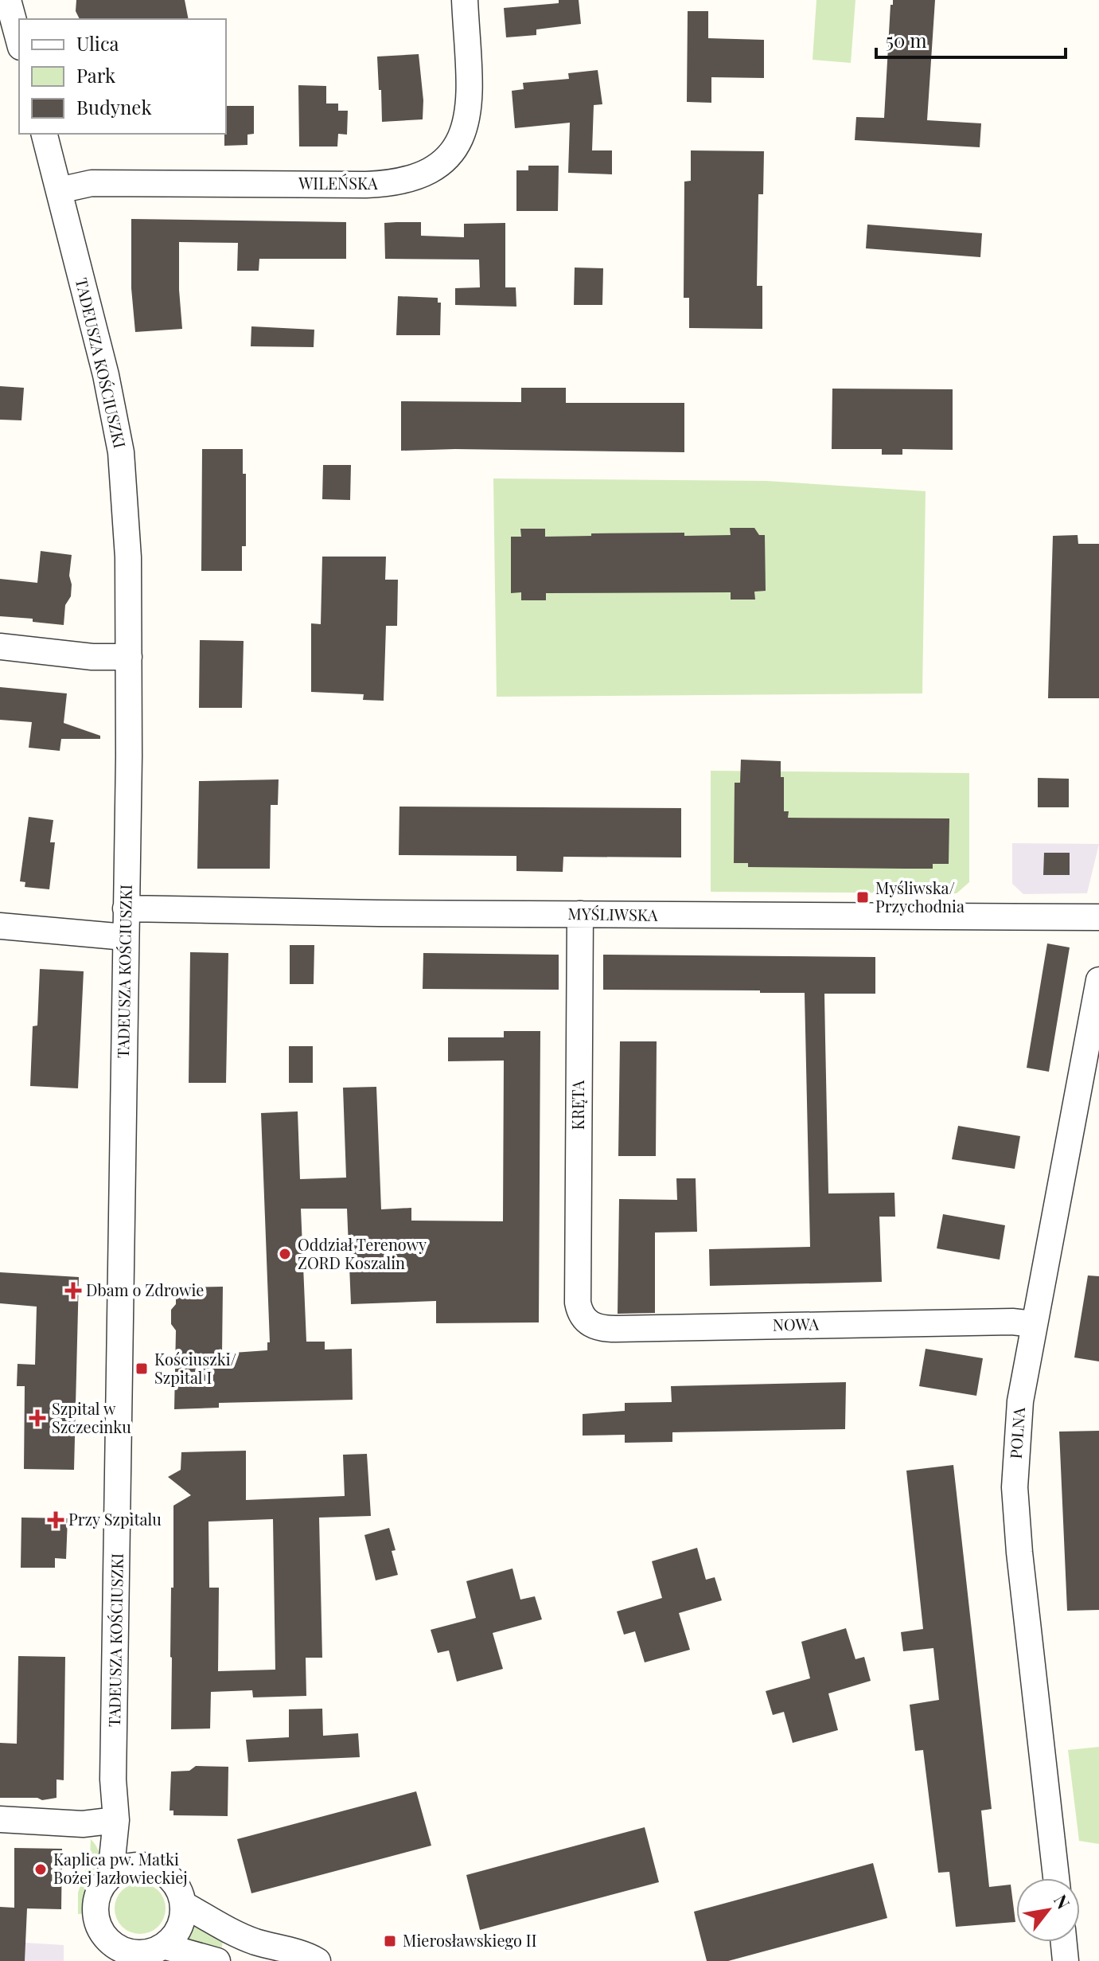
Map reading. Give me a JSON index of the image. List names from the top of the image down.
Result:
{
  "streets": {
    "street": [
      "WILEŃSKA",
      "TADEUSZA KOŚCIUSZKI",
      "MYŚLIWSKA",
      "KRĘTA",
      "NOWA",
      "POLNA"
    ]
  },
  "crossings": [
    ["WILEŃSKA", "TADEUSZA KOŚCIUSZKI"],
    ["TADEUSZA KOŚCIUSZKI", "MYŚLIWSKA"],
    ["MYŚLIWSKA", "KRĘTA"],
    ["KRĘTA", "NOWA"],
    ["NOWA", "POLNA"]
  ],
  "places": {
    "transit": ["Myśliwska/ Przychodnia", "Kościuszki/ Szpital I", "Mierosławskiego II"],
    "other": ["Oddział Terenowy ZORD Koszalin", "Kaplica pw. Matki Bożej Jazłowieckiej"],
    "health": ["Dbam o Zdrowie", "Szpital w Szczecinku", "Przy Szpitalu"]
  },
  "legend": ["Ulica", "Park", "Budynek"],
  "scale_bar": "50 m",
  "north": "top right"
}
